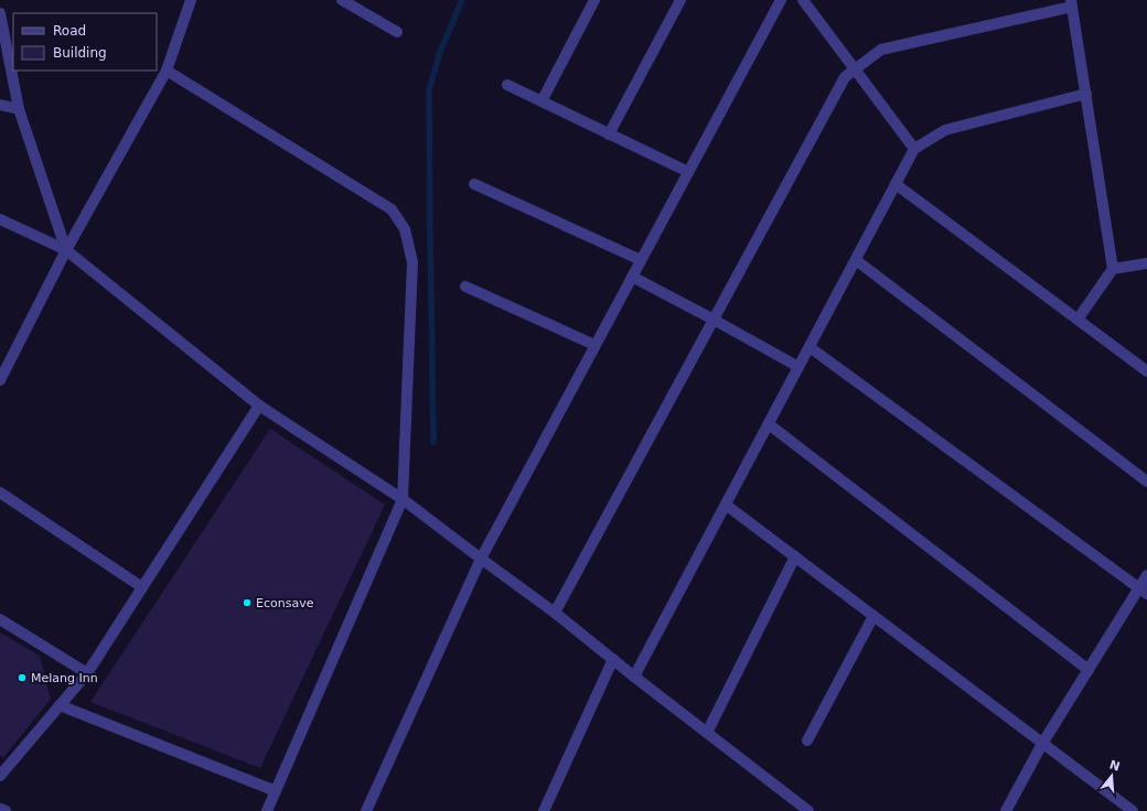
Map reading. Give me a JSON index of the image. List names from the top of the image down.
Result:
{
  "places": ["Econsave", "Melang Inn"],
  "legend": ["Road", "Building"],
  "north": "top"
}
